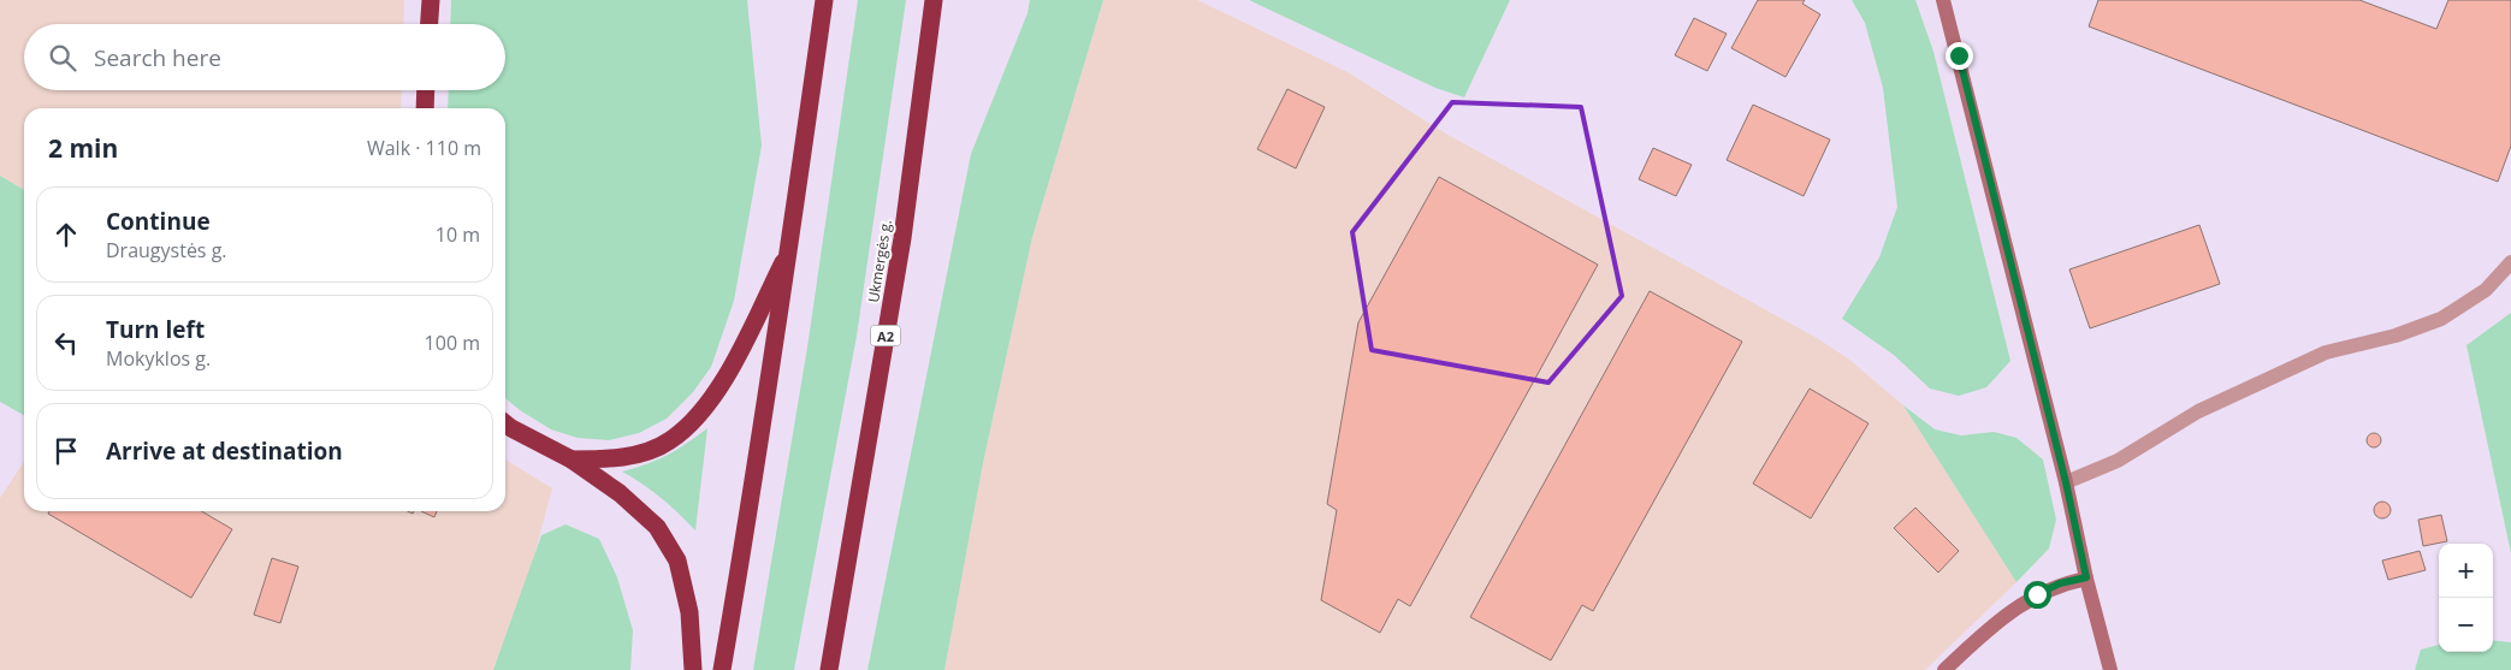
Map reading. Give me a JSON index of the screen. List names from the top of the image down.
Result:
{
  "streets": {
    "highway": ["Ukmergės g.", "A2"]
  },
  "page": {
    "search": "Search here",
    "heading": ["2 min", "Walk · 110 m"],
    "list": [
      ["Continue", "Draugystės g.", "10 m"],
      ["Turn left", "Mokyklos g.", "100 m"],
      "Arrive at destination"
    ],
    "map_buttons": ["+", "−"]
  }
}
